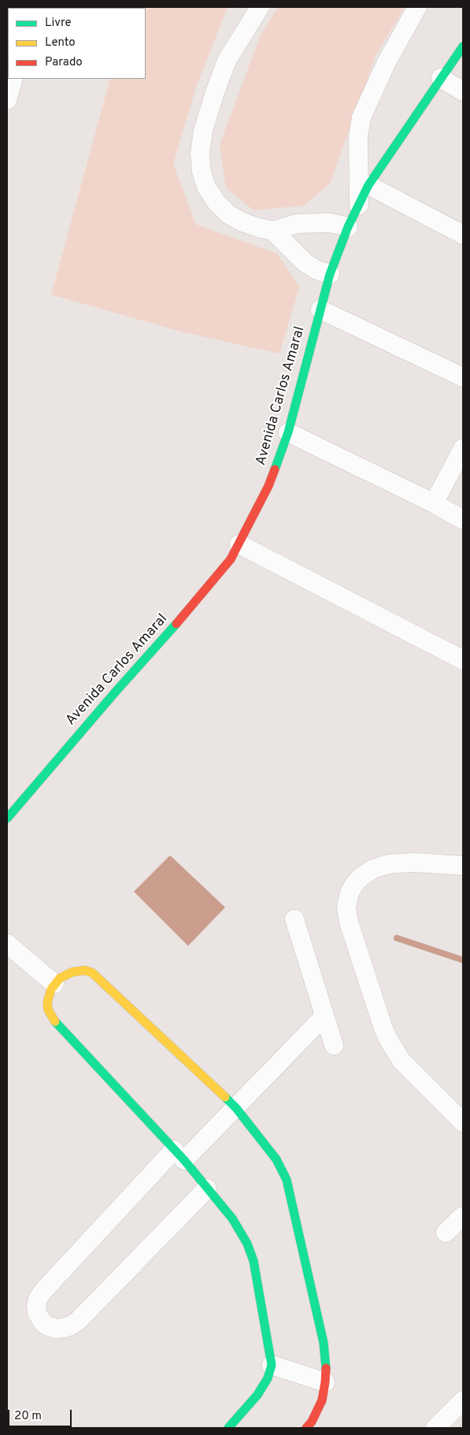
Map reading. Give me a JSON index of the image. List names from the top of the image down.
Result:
{
  "streets": {
    "street": ["Avenida Carlos Amaral"]
  },
  "legend": ["Livre", "Lento", "Parado"],
  "scale_bar": "20 m"
}
